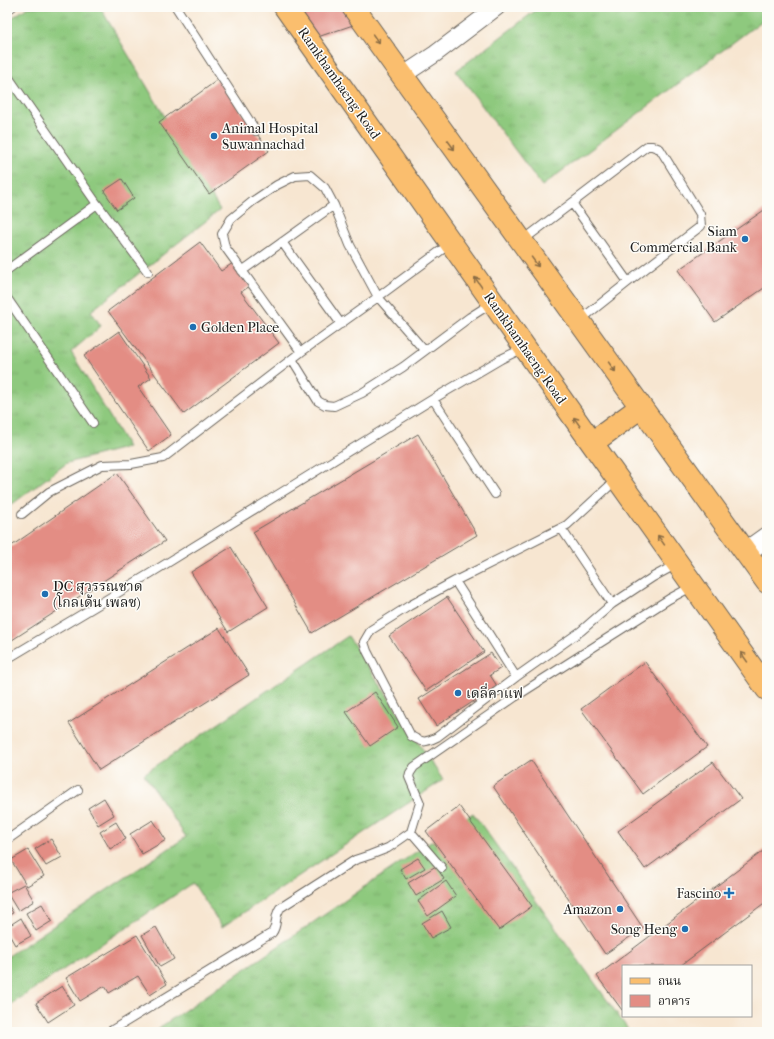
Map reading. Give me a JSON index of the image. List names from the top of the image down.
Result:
{
  "streets": {
    "main road": ["Ramkhamhaeng Road"]
  },
  "places": {
    "other": [
      "Animal Hospital Suwannachad",
      "Siam Commercial Bank",
      "Golden Place",
      "DC สุวรรณชาด (โกลเด้น เพลซ)",
      "เดลี่คาแฟ",
      "Amazon",
      "Song Heng"
    ],
    "health": ["Fascino"]
  },
  "legend": ["ถนน", "อาคาร"]
}
